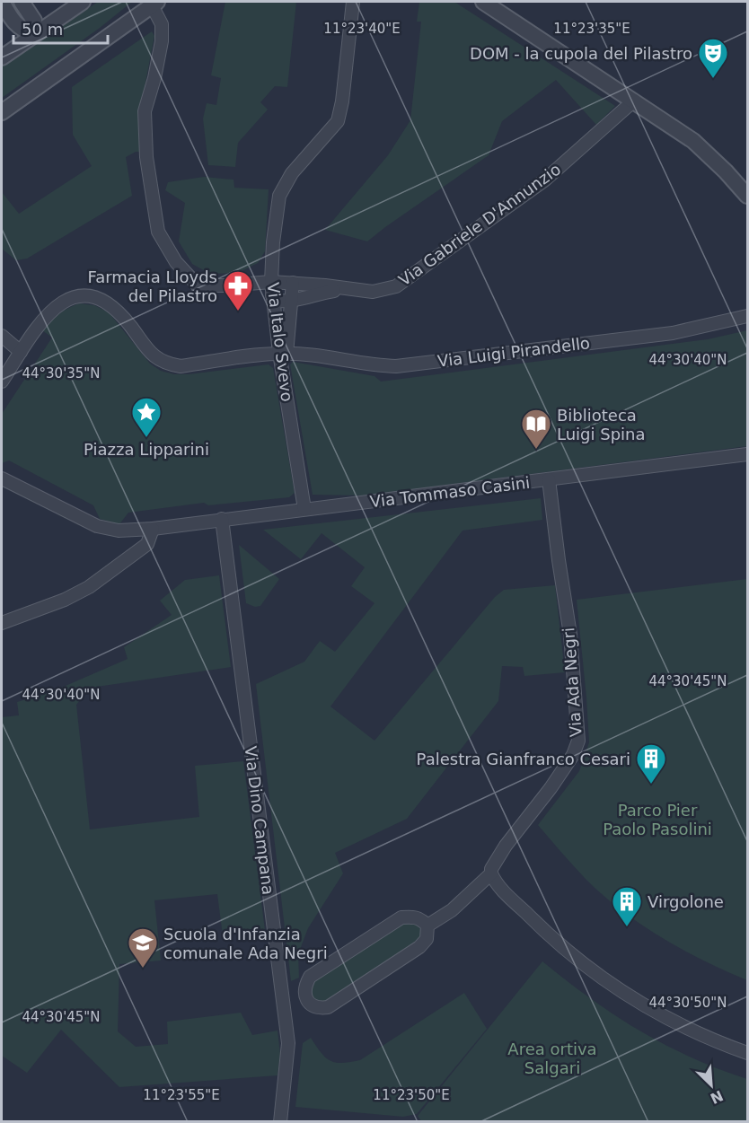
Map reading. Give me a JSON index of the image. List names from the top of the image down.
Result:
{
  "streets": {
    "street": [
      "Via Gabriele D'Annunzio",
      "Via Italo Svevo",
      "Via Luigi Pirandello",
      "Via Tommaso Casini",
      "Via Ada Negri",
      "Via Dino Campana"
    ]
  },
  "crossings": [
    ["Via Gabriele D'Annunzio", "Via Italo Svevo"],
    ["Via Italo Svevo", "Via Luigi Pirandello"],
    ["Via Italo Svevo", "Via Tommaso Casini"],
    ["Via Tommaso Casini", "Via Ada Negri"],
    ["Via Tommaso Casini", "Via Dino Campana"]
  ],
  "parks": ["Parco Pier Paolo Pasolini", "Area ortiva Salgari"],
  "places": {
    "theatre": ["DOM - la cupola del Pilastro"],
    "pharmacy": ["Farmacia Lloyds del Pilastro"],
    "place": ["Piazza Lipparini"],
    "library": ["Biblioteca Luigi Spina"],
    "building": ["Palestra Gianfranco Cesari", "Virgolone"],
    "school or university": ["Scuola d'Infanzia comunale Ada Negri"]
  },
  "scale_bar": "50 m",
  "north": "bottom right",
  "coordinates": [
    "11°23'40\"E",
    "11°23'35\"E",
    "44°30'40\"N",
    "44°30'35\"N",
    "44°30'45\"N",
    "44°30'50\"N",
    "11°23'55\"E",
    "11°23'50\"E"
  ]
}
